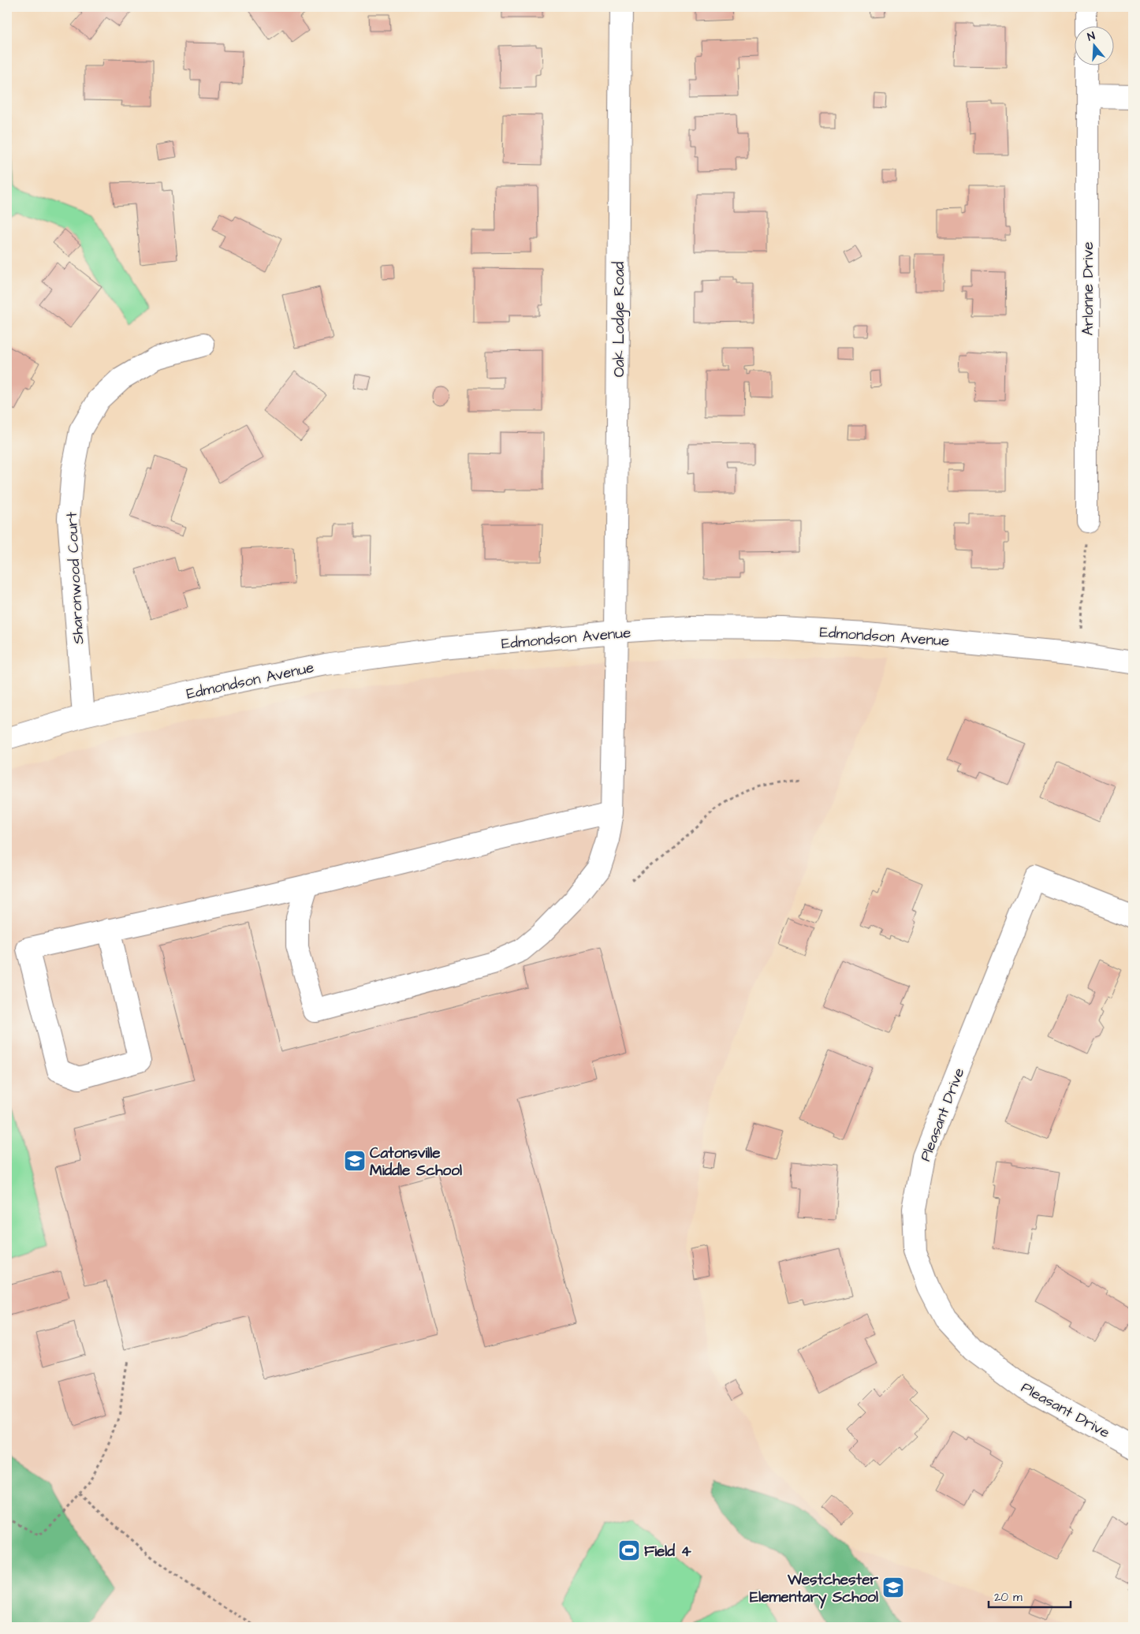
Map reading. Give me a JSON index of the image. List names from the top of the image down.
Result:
{
  "streets": {
    "street": [
      "Arlonne Drive",
      "Oak Lodge Road",
      "Sharonwood Court",
      "Edmondson Avenue",
      "Pleasant Drive"
    ]
  },
  "crossings": [
    ["Oak Lodge Road", "Edmondson Avenue"],
    ["Sharonwood Court", "Edmondson Avenue"]
  ],
  "places": {
    "school or university": ["Catonsville Middle School", "Westchester Elementary School"],
    "sports": ["Field 4"]
  },
  "scale_bar": "20 m",
  "north": "top"
}
